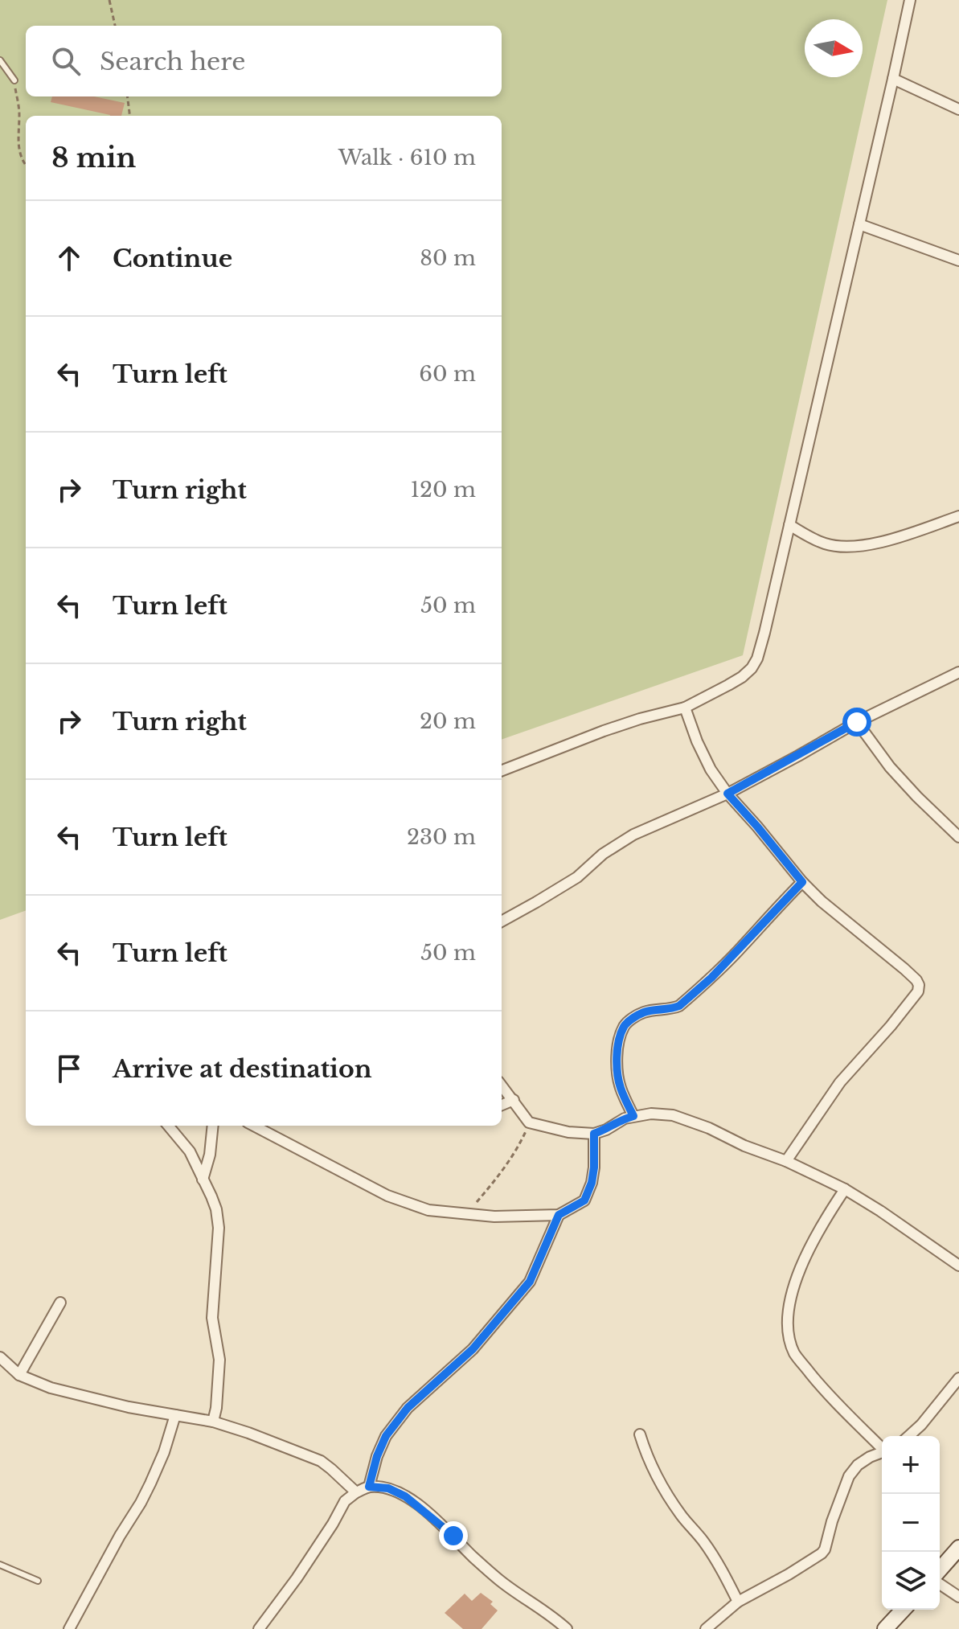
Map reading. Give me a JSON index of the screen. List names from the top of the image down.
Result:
{
  "north": "right",
  "page": {
    "search": "Search here",
    "heading": ["8 min", "Walk · 610 m"],
    "list": [
      ["Continue", "80 m"],
      ["Turn left", "60 m"],
      ["Turn right", "120 m"],
      ["Turn left", "50 m"],
      ["Turn right", "20 m"],
      ["Turn left", "230 m"],
      ["Turn left", "50 m"],
      "Arrive at destination"
    ],
    "map_buttons": ["+", "−"]
  }
}
